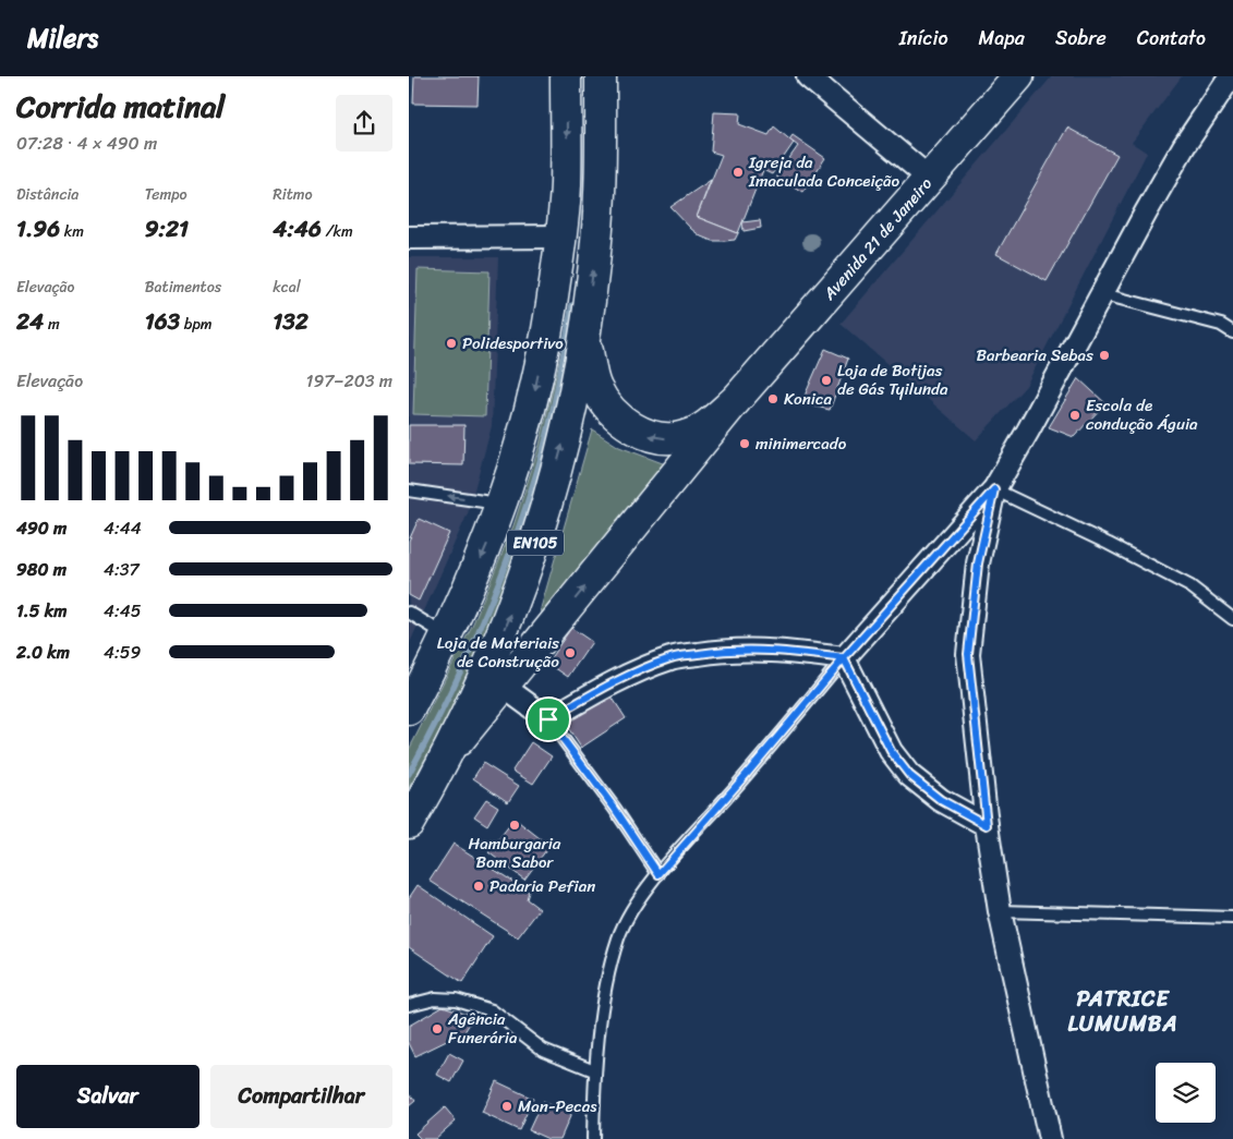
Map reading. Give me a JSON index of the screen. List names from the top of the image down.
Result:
{
  "streets": {
    "main road": ["Avenida 21 de Janeiro", "EN105"]
  },
  "districts": ["PATRICE LUMUMBA"],
  "places": [
    "Igreja da Imaculada Conceição",
    "Polidesportivo",
    "Barbearia Sebas",
    "Loja de Botijas de Gás Tyilunda",
    "Konica",
    "Escola de condução Águia",
    "minimercado",
    "Loja de Materiais de Construção",
    "Hamburgaria Bom Sabor",
    "Padaria Pefian",
    "Agência Funerária",
    "Man-Pecas"
  ],
  "page": {
    "header": "Milers",
    "nav": [
      "Início",
      "Mapa",
      "Sobre",
      "Contato"
    ],
    "heading": ["Corrida matinal", "07:28 · 4 × 490 m"],
    "stats": [
      ["Distância", "1.96 km"],
      ["Tempo", "9:21"],
      ["Ritmo", "4:46 /km"],
      ["Elevação", "24 m"],
      ["Batimentos", "163 bpm"],
      ["kcal", "132"]
    ],
    "chart": ["Elevação", "197–203 m"],
    "list": [
      {
        "name": "490 m",
        "note": "4:44"
      },
      {
        "name": "980 m",
        "note": "4:37"
      },
      {
        "name": "1.5 km",
        "note": "4:45"
      },
      {
        "name": "2.0 km",
        "note": "4:59"
      }
    ],
    "buttons": ["Salvar", "Compartilhar"]
  }
}
